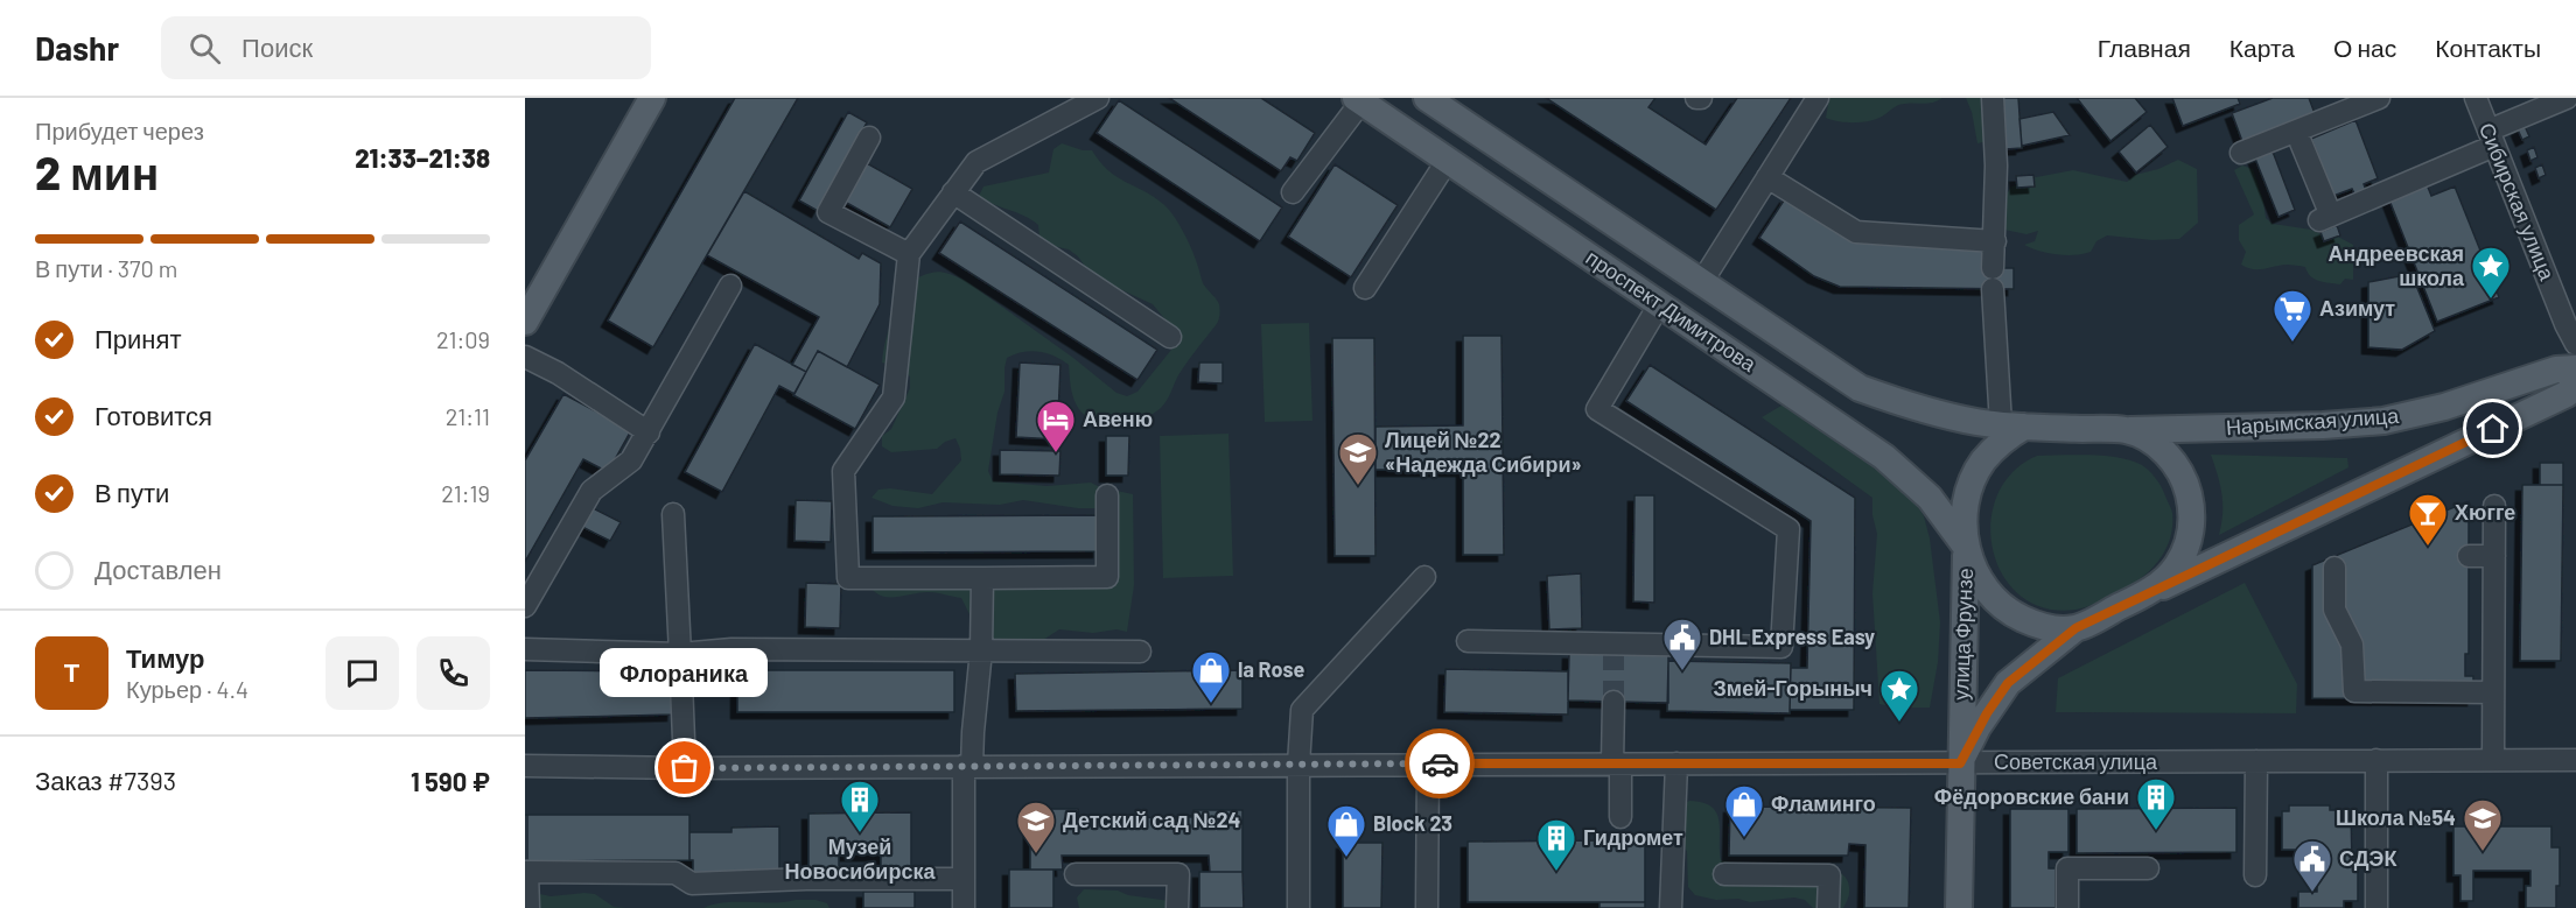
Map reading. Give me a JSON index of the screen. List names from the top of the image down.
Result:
{
  "streets": {
    "main road": ["проспект Димитрова", "Нарымская улица", "улица Фрунзе"],
    "street": ["Сибирская улица", "Советская улица"]
  },
  "crossings": [
    ["проспект Димитрова", "Нарымская улица"],
    ["проспект Димитрова", "улица Фрунзе"],
    ["Нарымская улица", "улица Фрунзе"],
    ["улица Фрунзе", "Советская улица"]
  ],
  "places": {
    "place": ["Андреевская школа", "Змей-Горыныч"],
    "supermarket": ["Азимут"],
    "hotel": ["Авеню"],
    "school or university": ["Лицей №22 «Надежда Сибири»", "Школа №54", "Детский сад №24"],
    "bar": ["Хюгге"],
    "public building": ["DHL Express Easy", "СДЭК"],
    "shop": ["la Rose", "Фламинго", "Block 23"],
    "other": ["Флораника"],
    "building": ["Фёдоровские бани", "Музей Новосибирска", "Гидромет"]
  },
  "page": {
    "header": "Dashr",
    "search": "Поиск",
    "nav": [
      "Главная",
      "Карта",
      "О нас",
      "Контакты"
    ],
    "heading": ["2 мин", "Прибудет через", "21:33–21:38"],
    "panel": [
      "Тимур",
      "Курьер · 4.4",
      "Заказ #7393",
      "1 590 ₽"
    ],
    "bar": "В пути · 370 m",
    "list": [
      ["Принят", "21:09"],
      ["Готовится", "21:11"],
      ["В пути", "21:19"],
      "Доставлен"
    ],
    "round": "Т",
    "bubble": "Флораника"
  }
}
